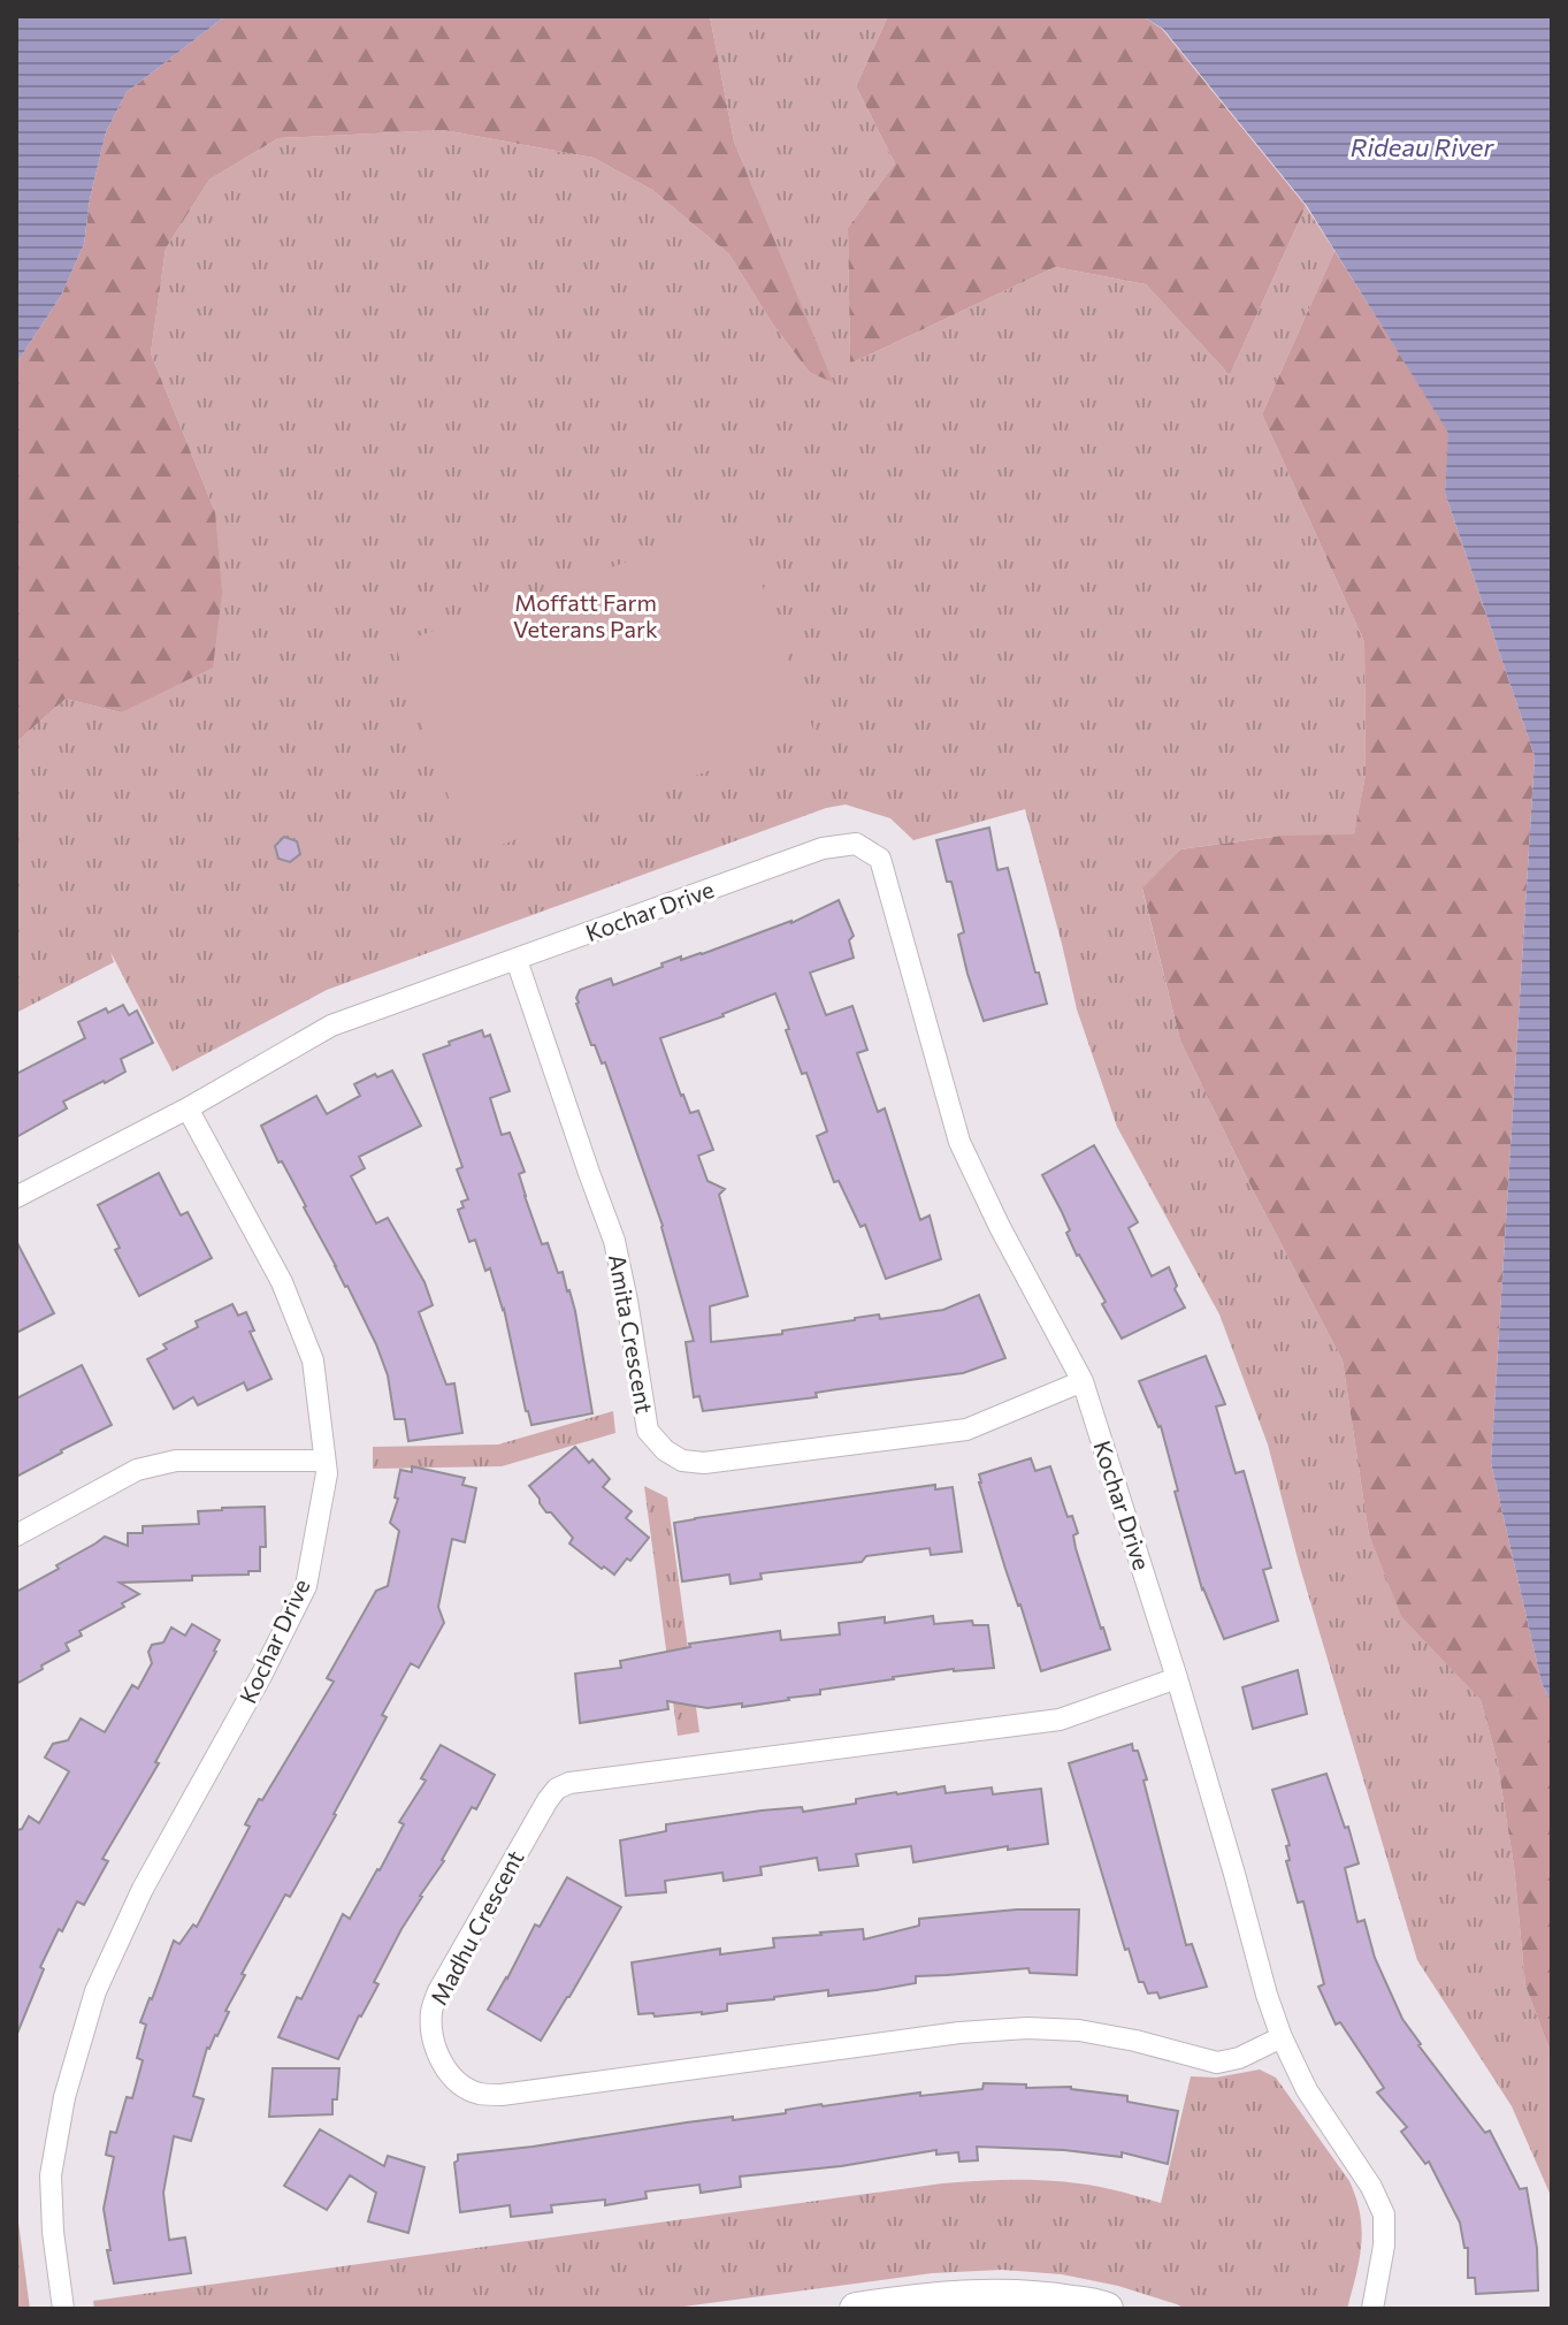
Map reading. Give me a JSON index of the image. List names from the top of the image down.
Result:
{
  "streets": {
    "street": ["Kochar Drive", "Amita Crescent", "Madhu Crescent"]
  },
  "crossings": [
    ["Kochar Drive", "Amita Crescent"],
    ["Kochar Drive", "Madhu Crescent"]
  ],
  "water": ["Rideau River"],
  "parks": ["Moffatt Farm Veterans Park"]
}
